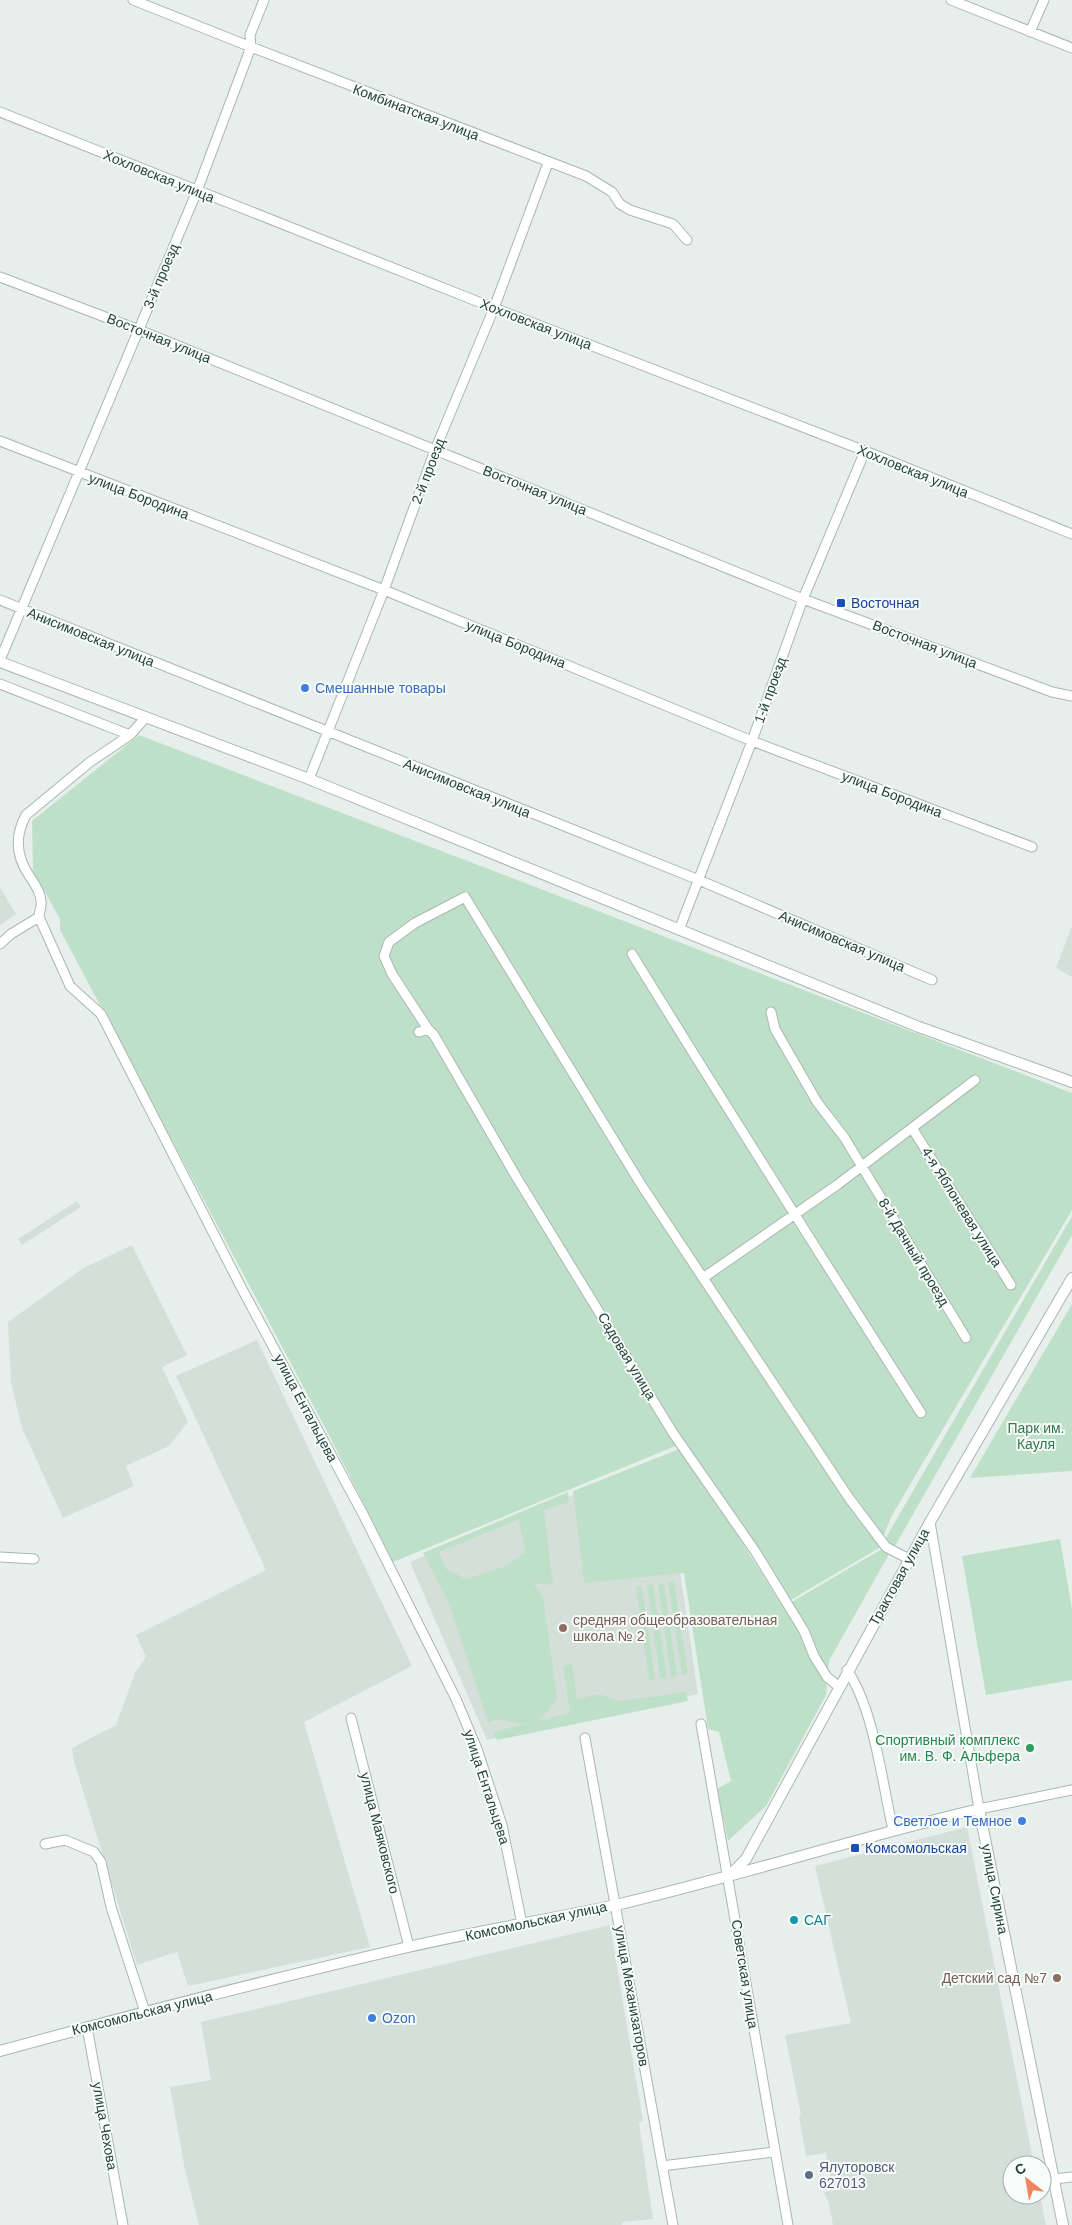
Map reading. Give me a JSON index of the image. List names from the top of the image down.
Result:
{
  "streets": {
    "street": [
      "Комбинатская улица",
      "Хохловская улица",
      "3-й проезд",
      "Восточная улица",
      "2-й проезд",
      "улица Бородина",
      "Анисимовская улица",
      "1-й проезд",
      "4-я Яблоневая улица",
      "8-й Дачный проезд",
      "Садовая улица",
      "улица Ентальцева",
      "Трактовая улица",
      "улица Маяковского",
      "улица Сирина",
      "Комсомольская улица",
      "Советская улица",
      "улица Механизаторов",
      "улица Чехова"
    ]
  },
  "crossings": [
    ["Комбинатская улица", "3-й проезд"],
    ["Комбинатская улица", "2-й проезд"],
    ["Хохловская улица", "3-й проезд"],
    ["Хохловская улица", "2-й проезд"],
    ["Хохловская улица", "1-й проезд"],
    ["3-й проезд", "Восточная улица"],
    ["3-й проезд", "улица Бородина"],
    ["3-й проезд", "Анисимовская улица"],
    ["Восточная улица", "2-й проезд"],
    ["Восточная улица", "1-й проезд"],
    ["2-й проезд", "улица Бородина"],
    ["2-й проезд", "Анисимовская улица"],
    ["улица Бородина", "1-й проезд"],
    ["Анисимовская улица", "1-й проезд"],
    ["Садовая улица", "Трактовая улица"],
    ["улица Ентальцева", "Комсомольская улица"],
    ["Трактовая улица", "улица Сирина"],
    ["Трактовая улица", "Комсомольская улица"],
    ["Трактовая улица", "Советская улица"],
    ["улица Маяковского", "Комсомольская улица"],
    ["улица Сирина", "Комсомольская улица"],
    ["Комсомольская улица", "Советская улица"],
    ["Комсомольская улица", "улица Механизаторов"],
    ["Комсомольская улица", "улица Чехова"]
  ],
  "parks": ["Парк им. Кауля"],
  "places": {
    "transit": ["Восточная", "Комсомольская"],
    "other": [
      "Смешанные товары",
      "средняя общеобразовательная школа № 2",
      "Спортивный комплекс им. В. Ф. Альфера",
      "Светлое и Темное",
      "САГ",
      "Детский сад №7",
      "Ozon",
      "Ялуторовск 627013"
    ]
  },
  "north": "top left"
}
